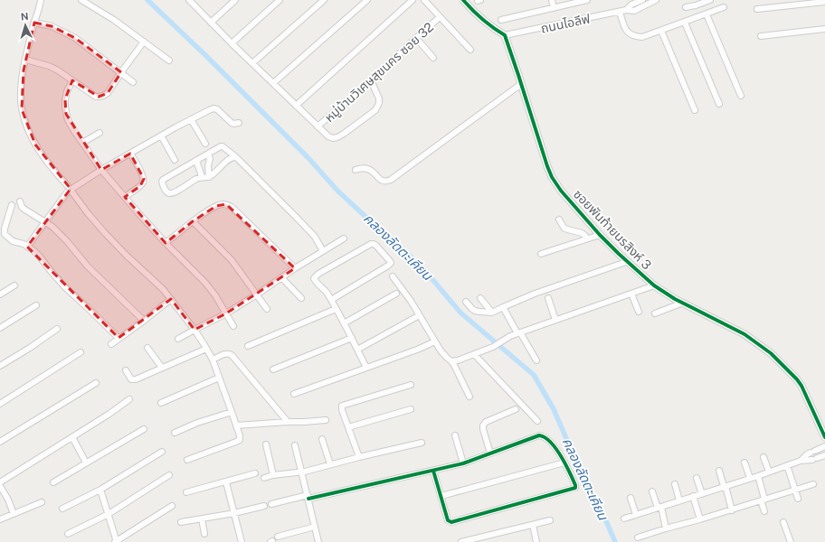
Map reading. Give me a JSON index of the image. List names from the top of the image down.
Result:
{
  "streets": {
    "street": ["ถนนไอลีฟ", "หมู่บ้านวิเศษสุขนคร ซอย 32", "ซอยพันท้ายนรสิงห์ 3"]
  },
  "crossings": [
    ["ถนนไอลีฟ", "ซอยพันท้ายนรสิงห์ 3"]
  ],
  "water": ["คลองลัดตะเคียน"],
  "north": "top"
}
